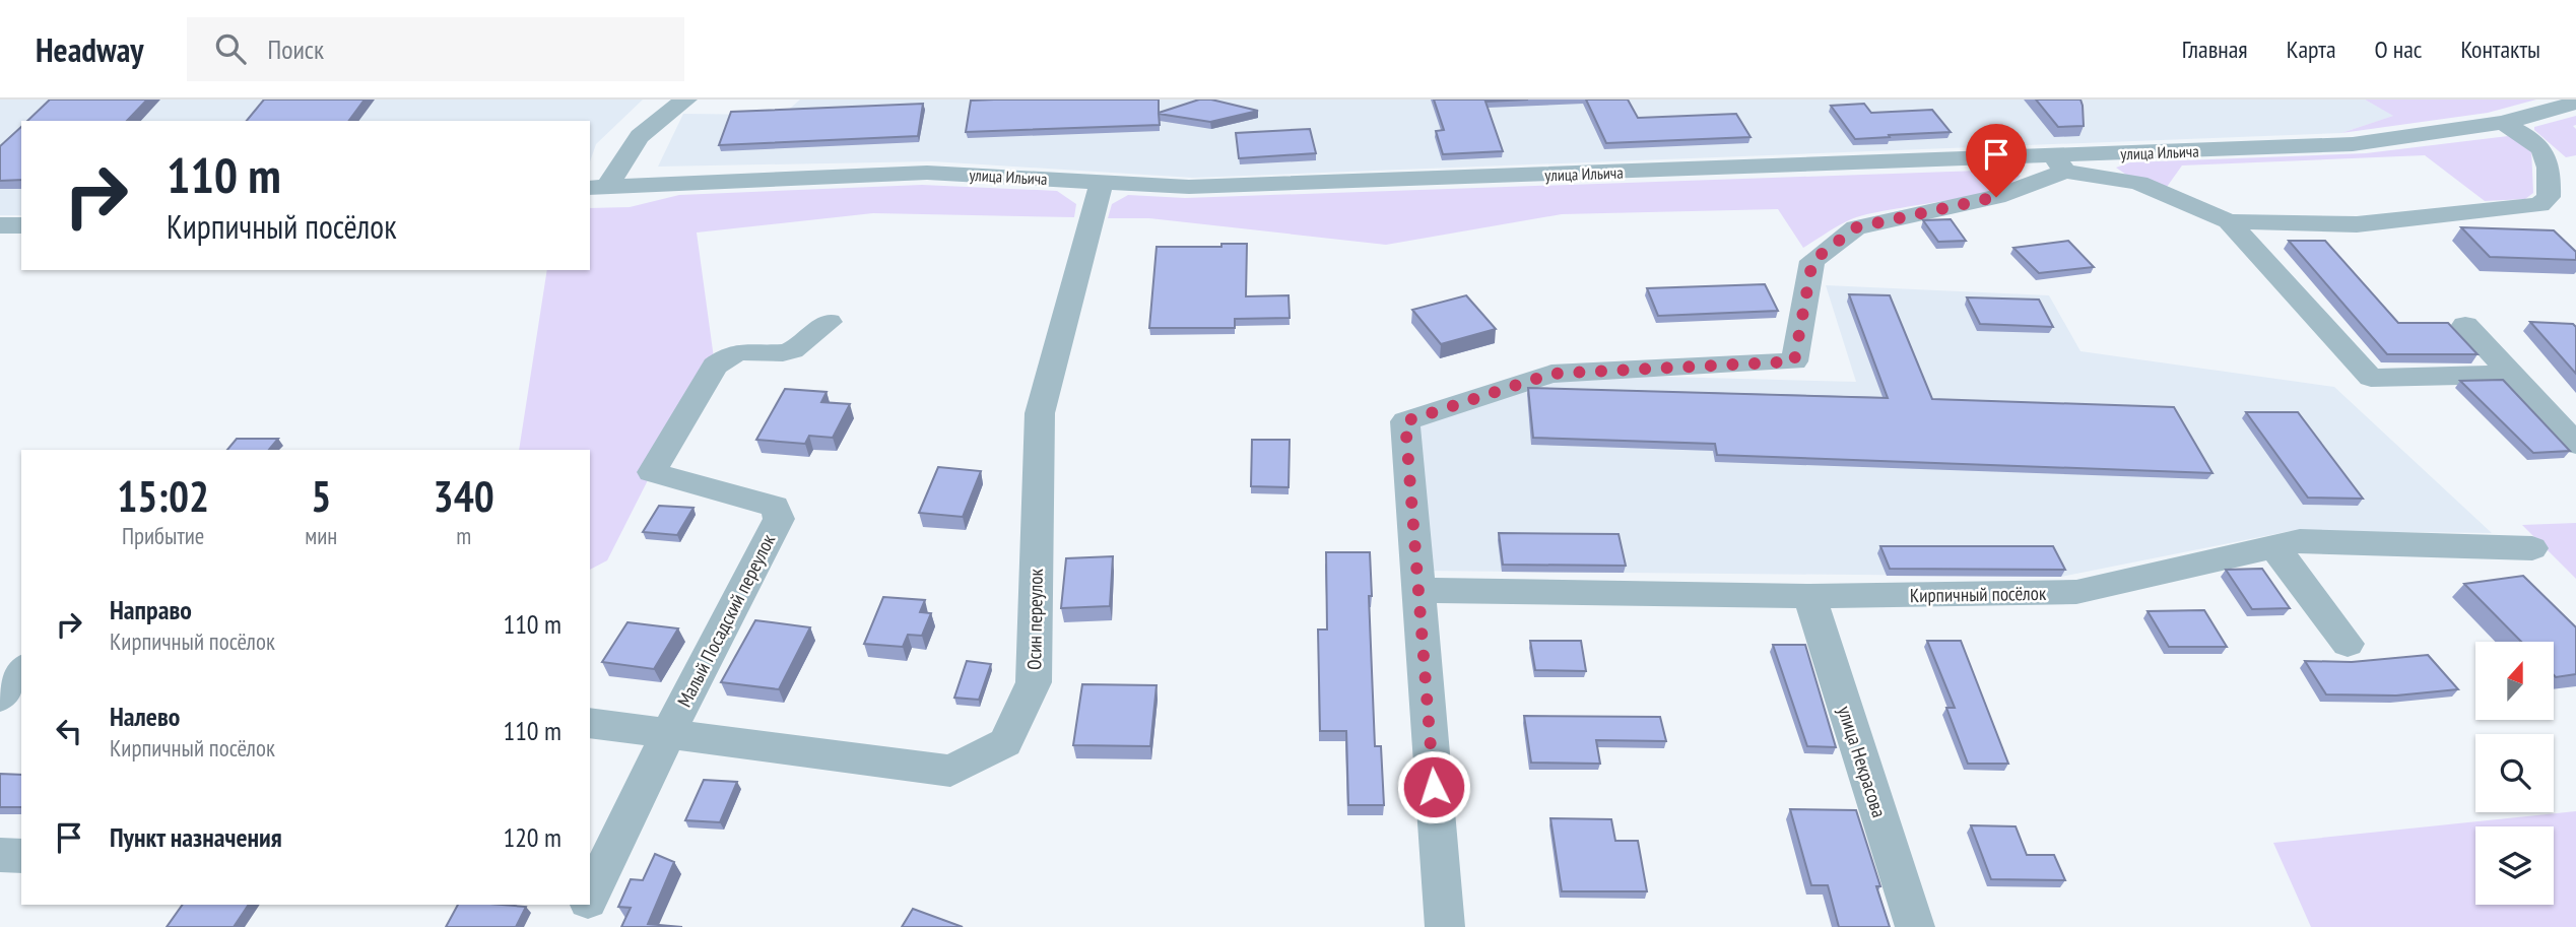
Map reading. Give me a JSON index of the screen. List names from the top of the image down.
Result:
{
  "streets": {
    "street": [
      "улица Ильича",
      "Кирпичный посёлок",
      "Осин переулок",
      "Малый Посадский переулок",
      "улица Некрасова"
    ]
  },
  "crossings": [
    ["улица Ильича", "Осин переулок"],
    ["Кирпичный посёлок", "улица Некрасова"],
    ["Осин переулок", "Малый Посадский переулок"]
  ],
  "north": "top",
  "page": {
    "header": "Headway",
    "search": "Поиск",
    "nav": [
      "Главная",
      "Карта",
      "О нас",
      "Контакты"
    ],
    "turn": ["110 m", "Кирпичный посёлок"],
    "eta": [
      "15:02",
      "Прибытие",
      "5",
      "мин",
      "340",
      "m"
    ],
    "list": [
      {
        "name": "Направо",
        "note": "Кирпичный посёлок",
        "value": "110 m"
      },
      {
        "name": "Налево",
        "note": "Кирпичный посёлок",
        "value": "110 m"
      },
      {
        "name": "Пункт назначения",
        "value": "120 m"
      }
    ]
  }
}
